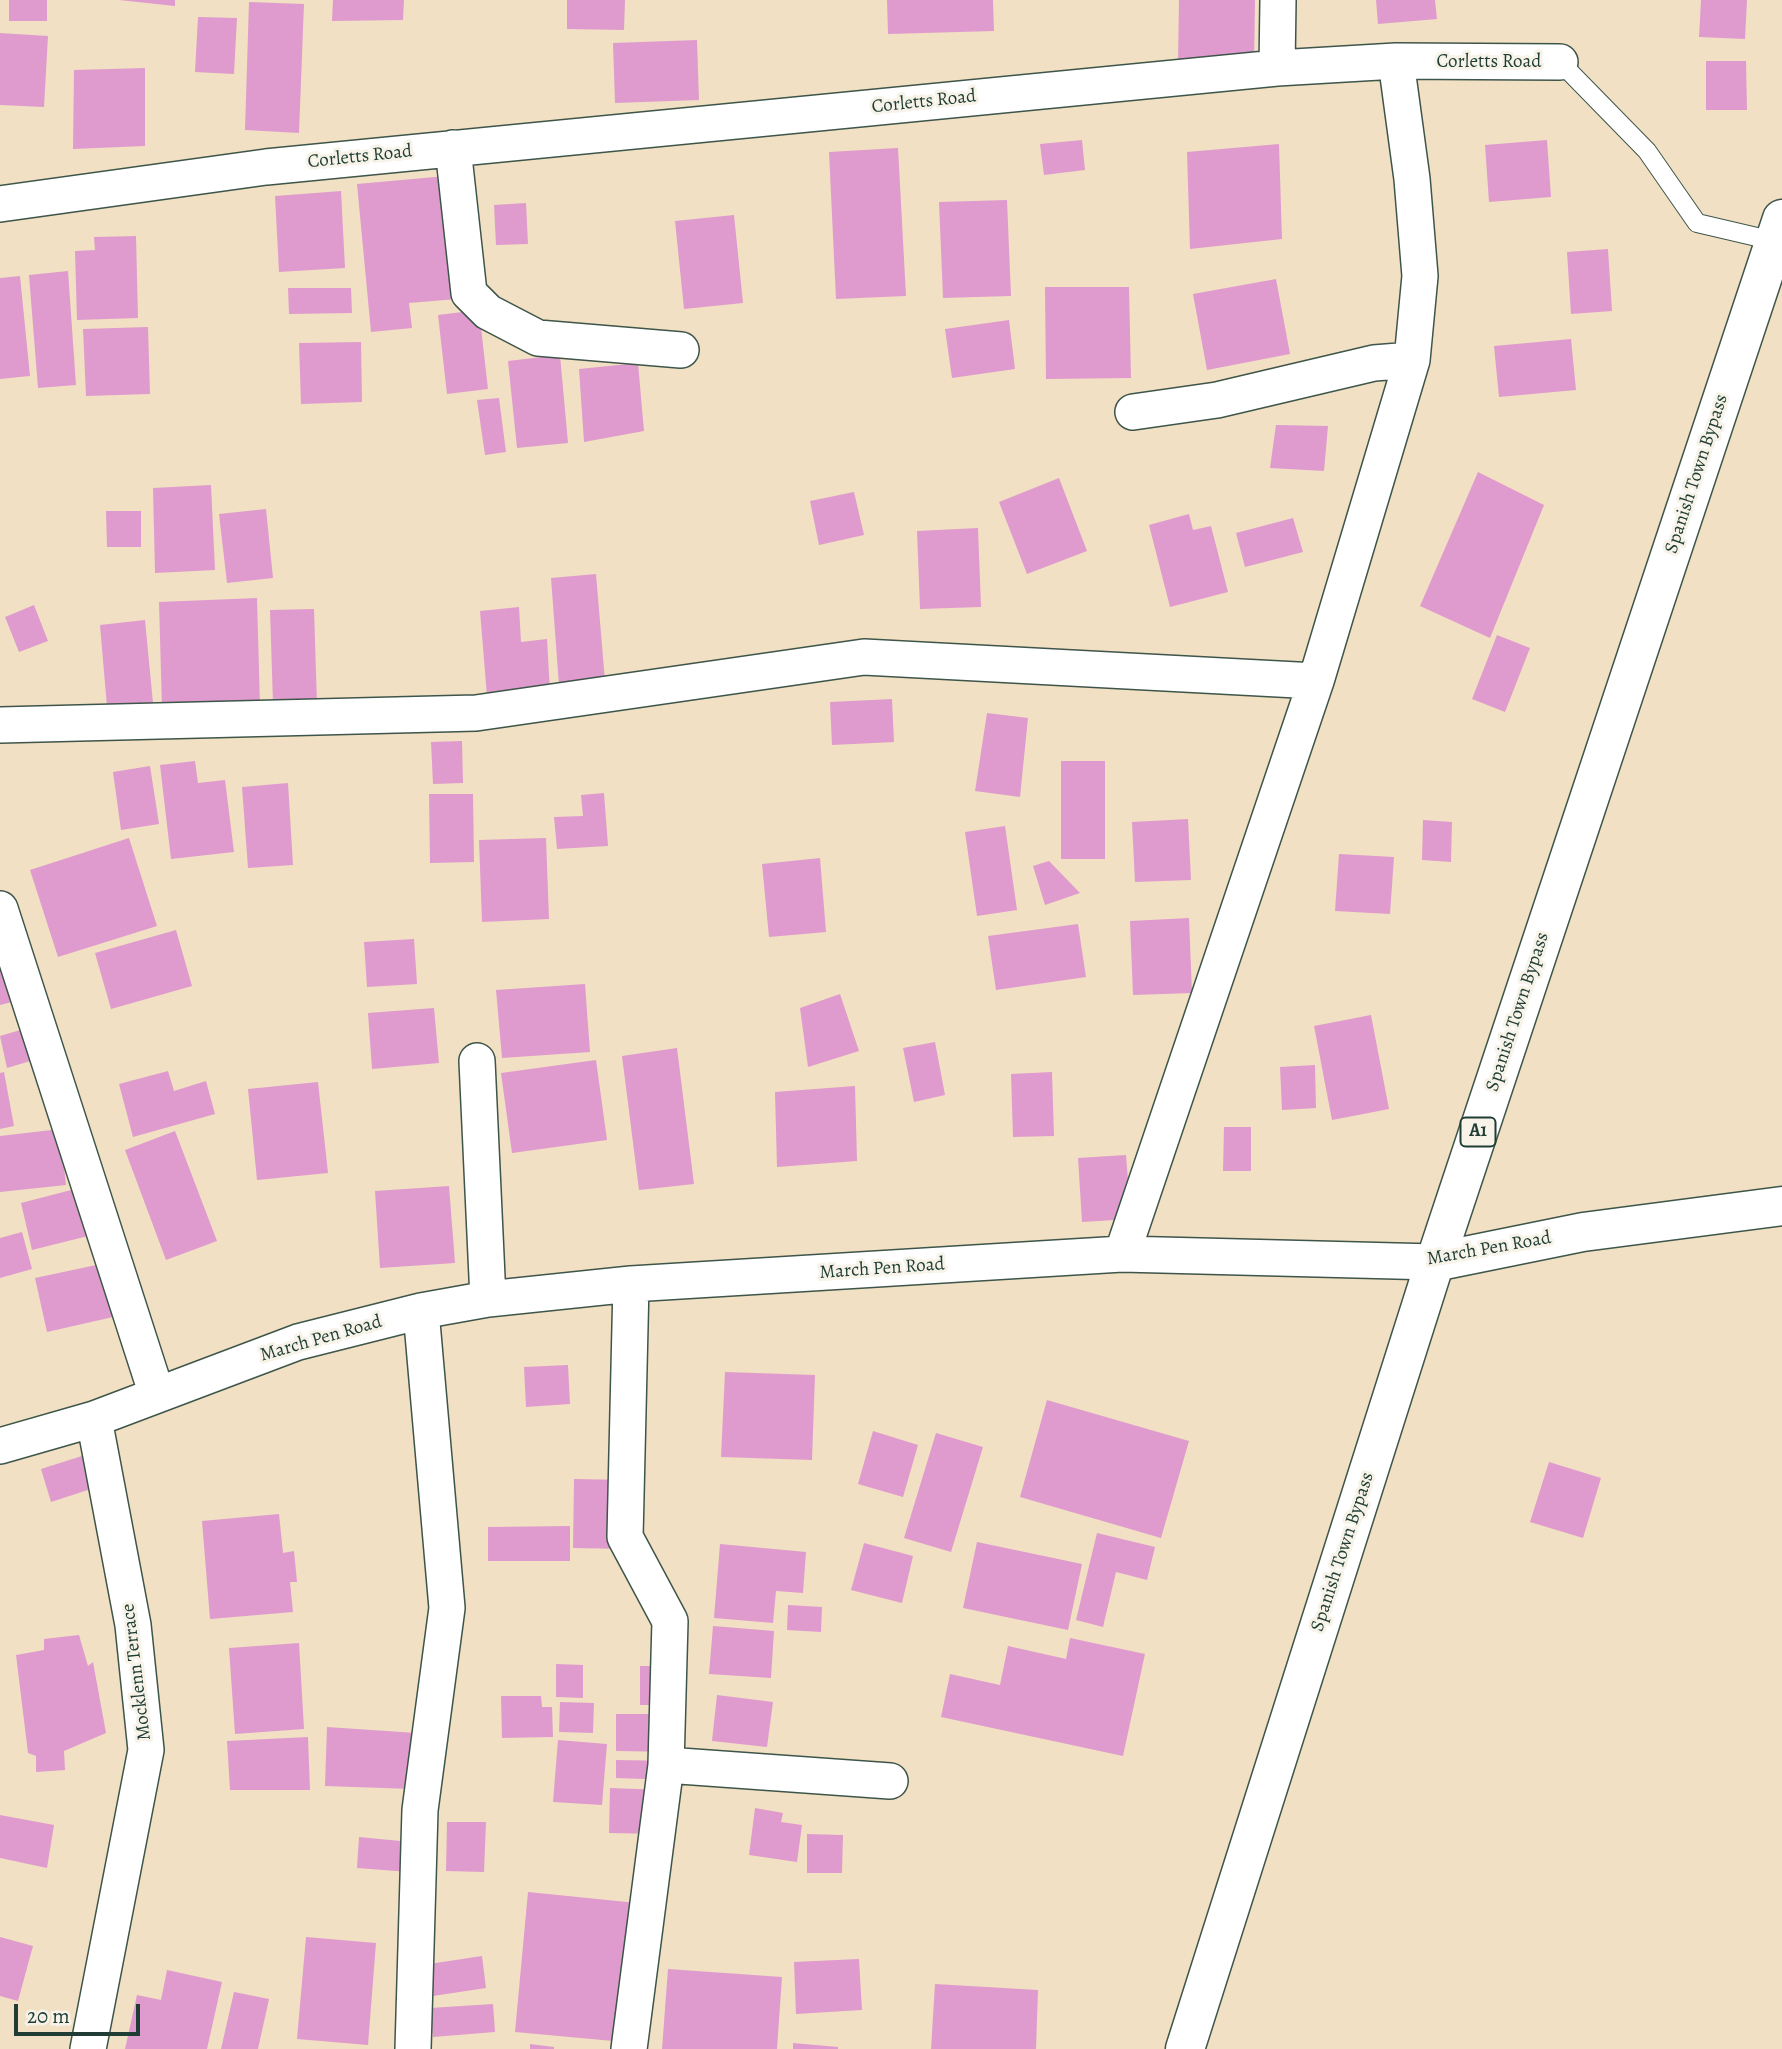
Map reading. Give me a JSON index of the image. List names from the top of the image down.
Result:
{
  "streets": {
    "main road": ["Spanish Town Bypass", "A1", "March Pen Road"],
    "street": ["Corletts Road", "Mocklenn Terrace"]
  },
  "crossings": [
    ["Corletts Road", "Spanish Town Bypass"],
    ["Spanish Town Bypass", "March Pen Road"],
    ["March Pen Road", "Mocklenn Terrace"]
  ],
  "scale_bar": "20 m"
}
